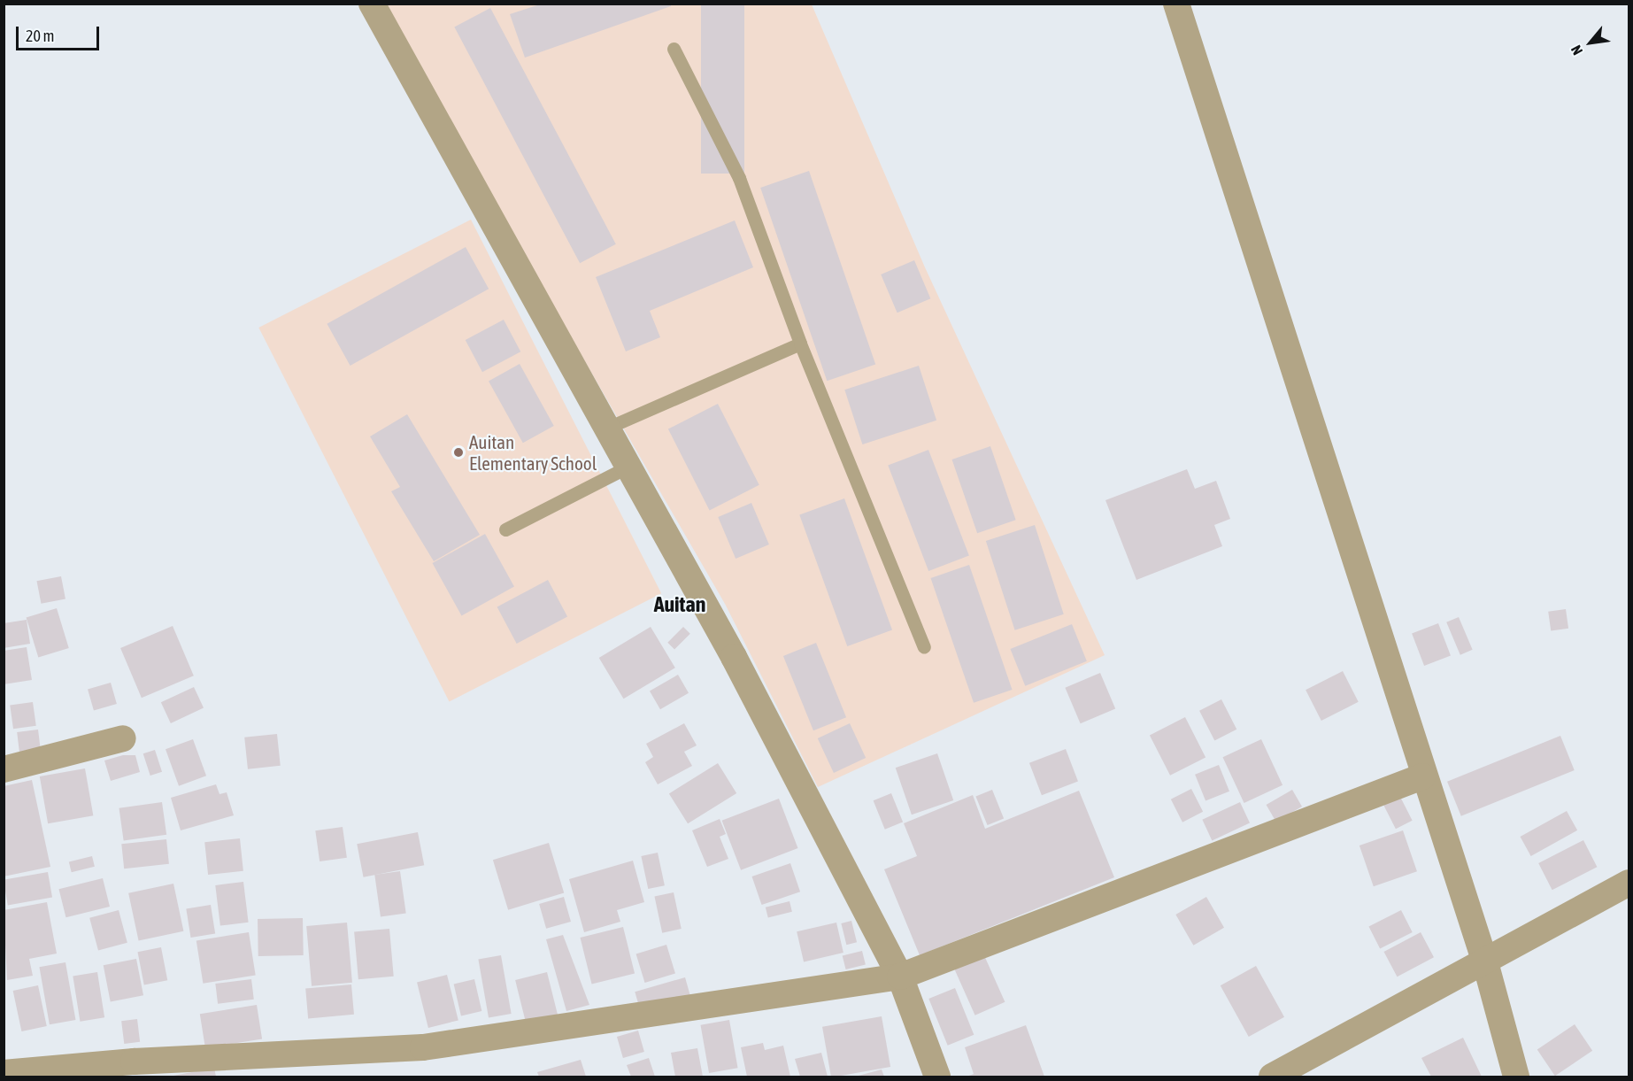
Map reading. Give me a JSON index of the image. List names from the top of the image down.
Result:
{
  "districts": ["Auitan"],
  "places": ["Auitan Elementary School"],
  "scale_bar": "20 m",
  "north": "bottom left"
}
